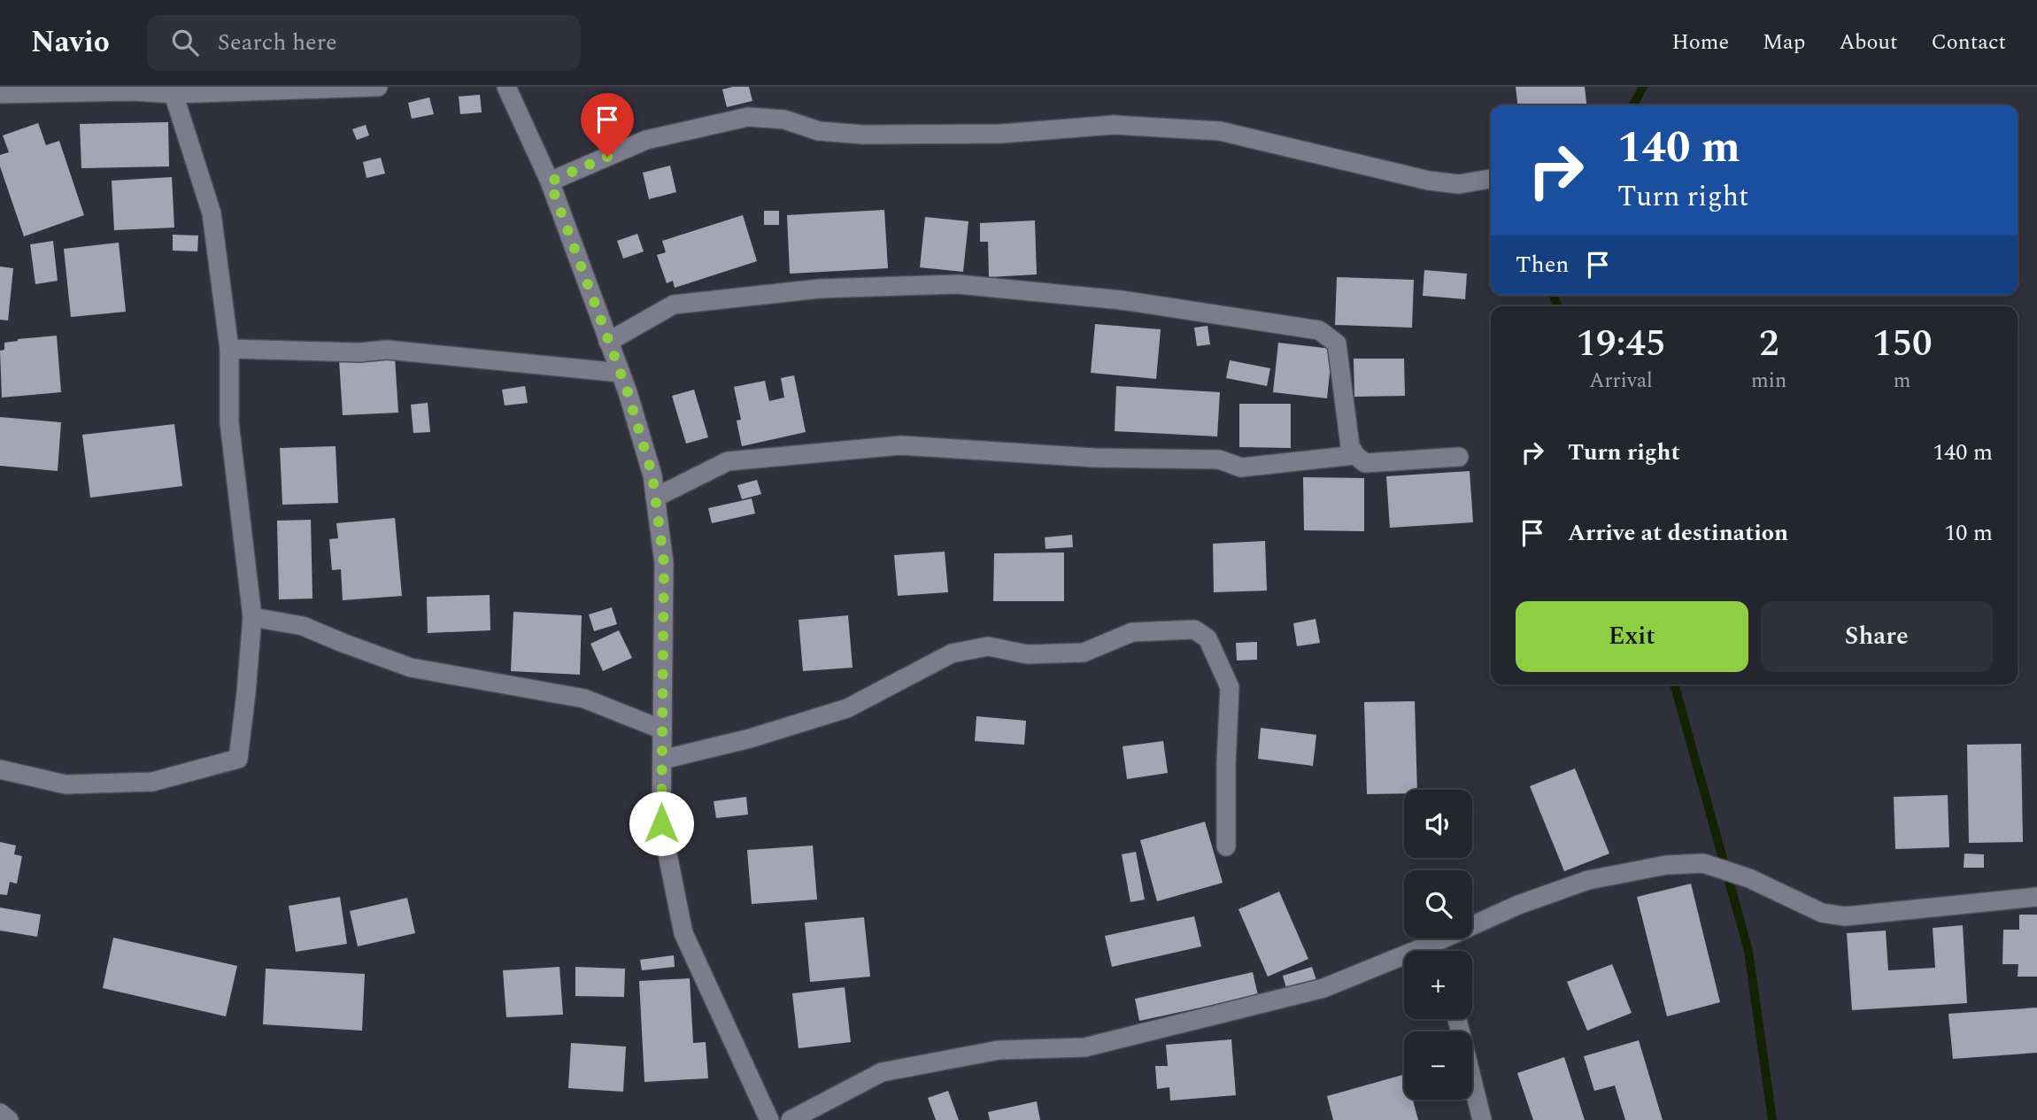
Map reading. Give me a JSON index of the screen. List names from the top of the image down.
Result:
{
  "page": {
    "header": "Navio",
    "search": "Search here",
    "nav": [
      "Home",
      "Map",
      "About",
      "Contact"
    ],
    "turn": ["140 m", "Turn right"],
    "then": "Then",
    "eta": [
      "19:45",
      "Arrival",
      "2",
      "min",
      "150",
      "m"
    ],
    "list": [
      {
        "name": "Turn right",
        "value": "140 m"
      },
      {
        "name": "Arrive at destination",
        "value": "10 m"
      }
    ],
    "buttons": ["Exit", "Share"],
    "map_buttons": ["+", "−"]
  }
}
